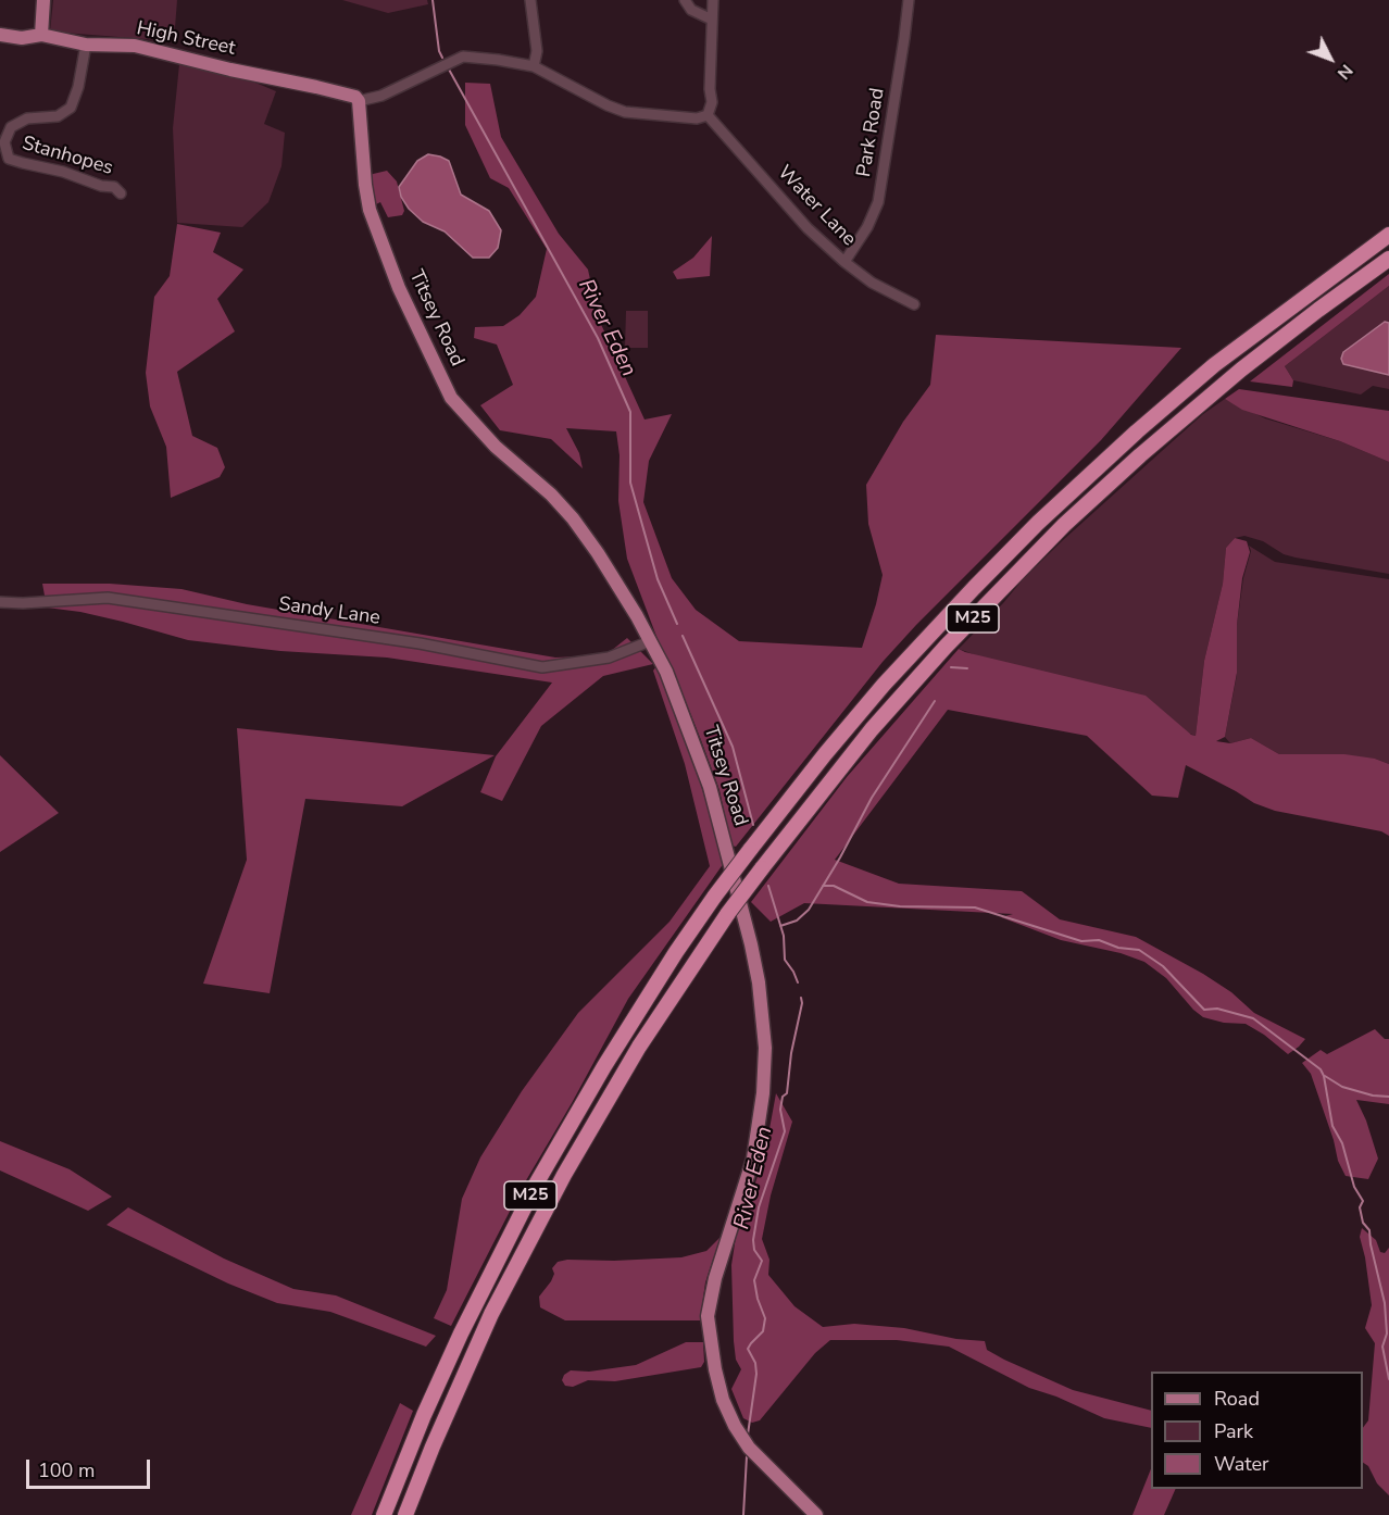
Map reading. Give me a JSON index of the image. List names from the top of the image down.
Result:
{
  "streets": {
    "highway": ["M25"],
    "main road": ["High Street", "Titsey Road"],
    "street": [
      "Park Road",
      "Stanhopes",
      "Water Lane",
      "Sandy Lane"
    ]
  },
  "crossings": [
    ["High Street", "Stanhopes"],
    ["High Street", "Titsey Road"],
    ["Park Road", "Water Lane"],
    ["Titsey Road", "Sandy Lane"]
  ],
  "water": ["River Eden"],
  "legend": ["Road", "Park", "Water"],
  "scale_bar": "100 m",
  "north": "bottom right"
}
